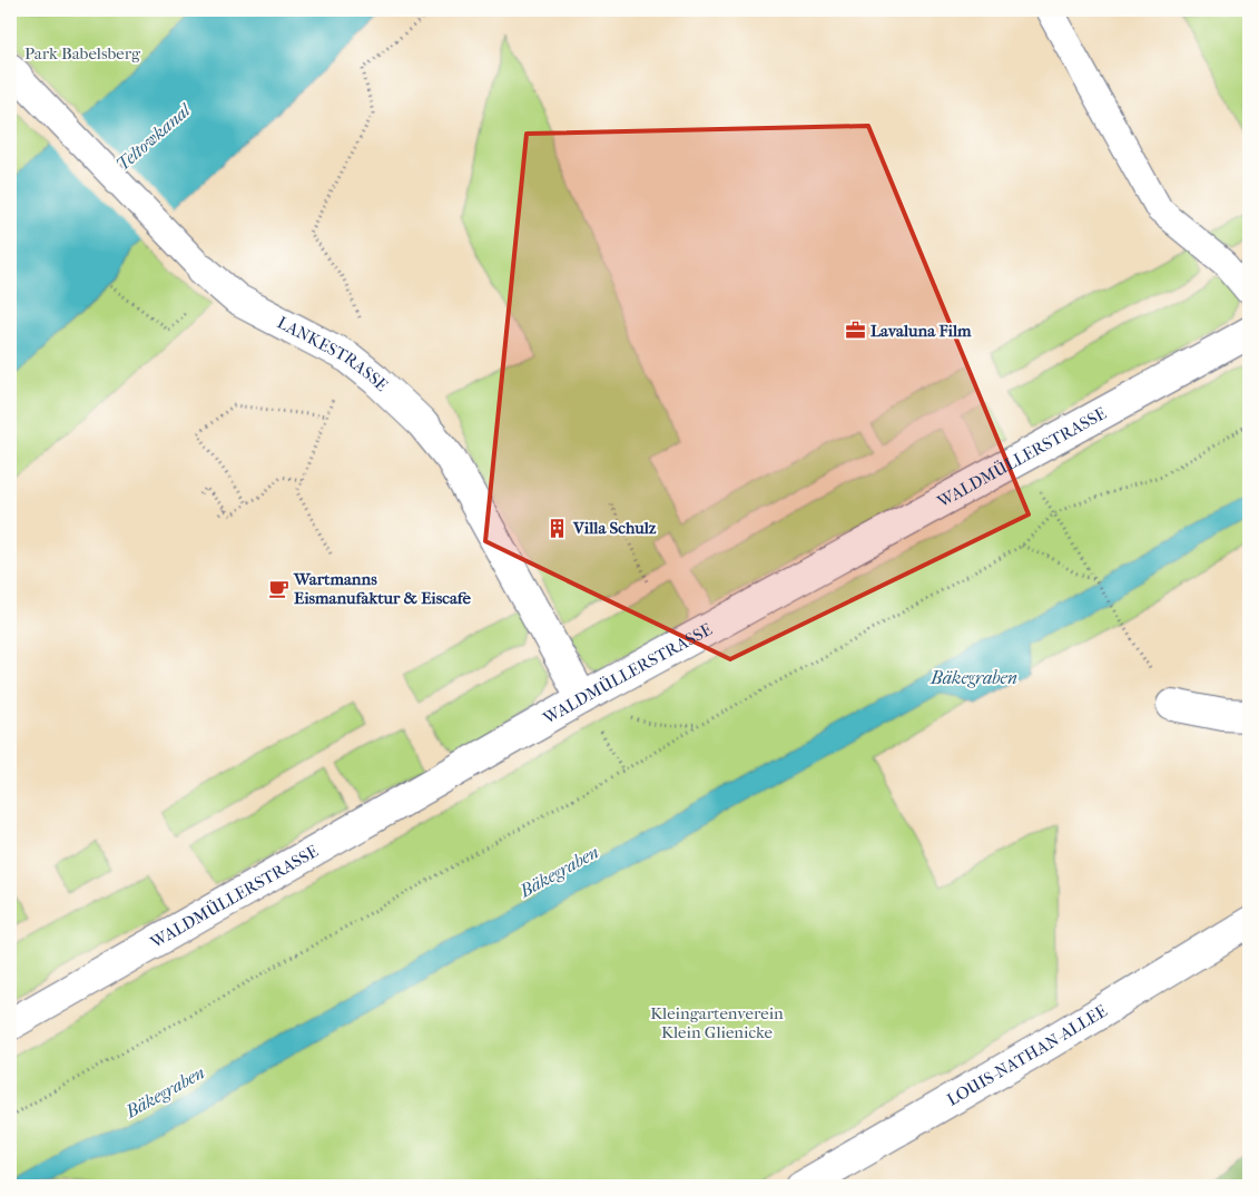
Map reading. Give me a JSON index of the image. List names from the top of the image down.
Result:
{
  "streets": {
    "street": ["LANKESTRASSE", "WALDMÜLLERSTRASSE", "LOUIS-NATHAN-ALLEE"]
  },
  "crossings": [
    ["LANKESTRASSE", "WALDMÜLLERSTRASSE"]
  ],
  "water": ["Teltowkanal", "Bäkegraben"],
  "parks": ["Park Babelsberg", "Kleingartenverein Klein Glienicke"],
  "places": {
    "office": ["Lavaluna Film"],
    "building": ["Villa Schulz"],
    "cafe": ["Wartmanns Eismanufaktur & Eiscafe"]
  }
}
